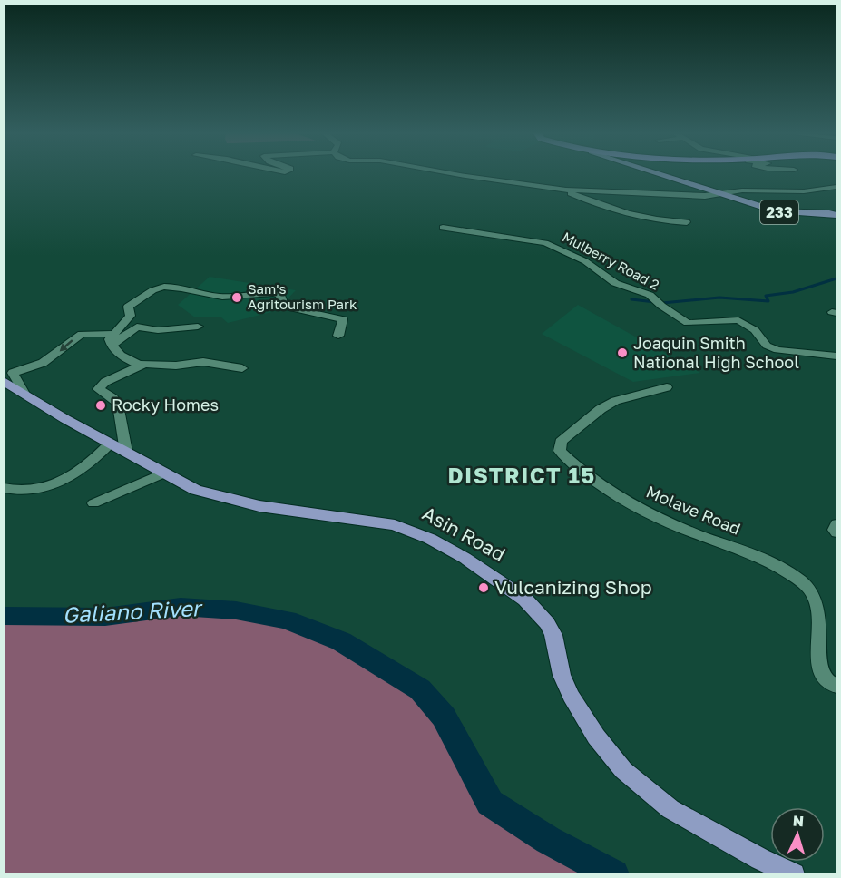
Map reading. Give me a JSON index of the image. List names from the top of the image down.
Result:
{
  "streets": {
    "main road": ["233", "Asin Road"],
    "street": ["Mulberry Road 2", "Molave Road"]
  },
  "districts": ["DISTRICT 15"],
  "water": ["Galiano River"],
  "places": [
    "Sam's Agritourism Park",
    "Joaquin Smith National High School",
    "Rocky Homes",
    "Vulcanizing Shop"
  ],
  "north": "top"
}
